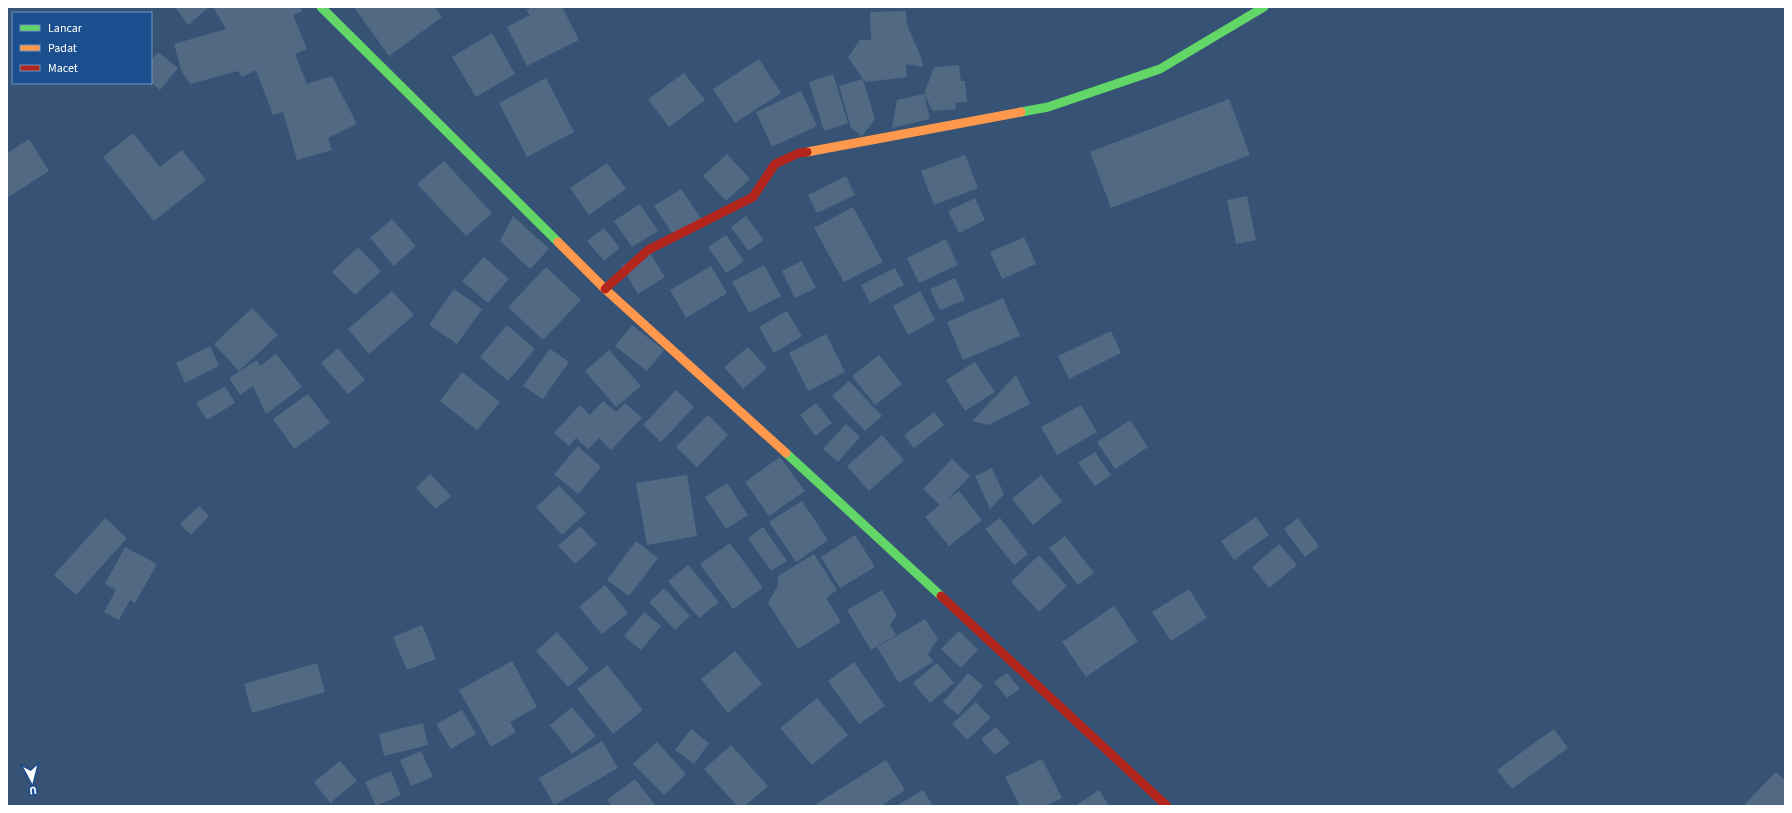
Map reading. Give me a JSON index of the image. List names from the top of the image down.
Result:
{
  "legend": ["Lancar", "Padat", "Macet"],
  "north": "bottom"
}
